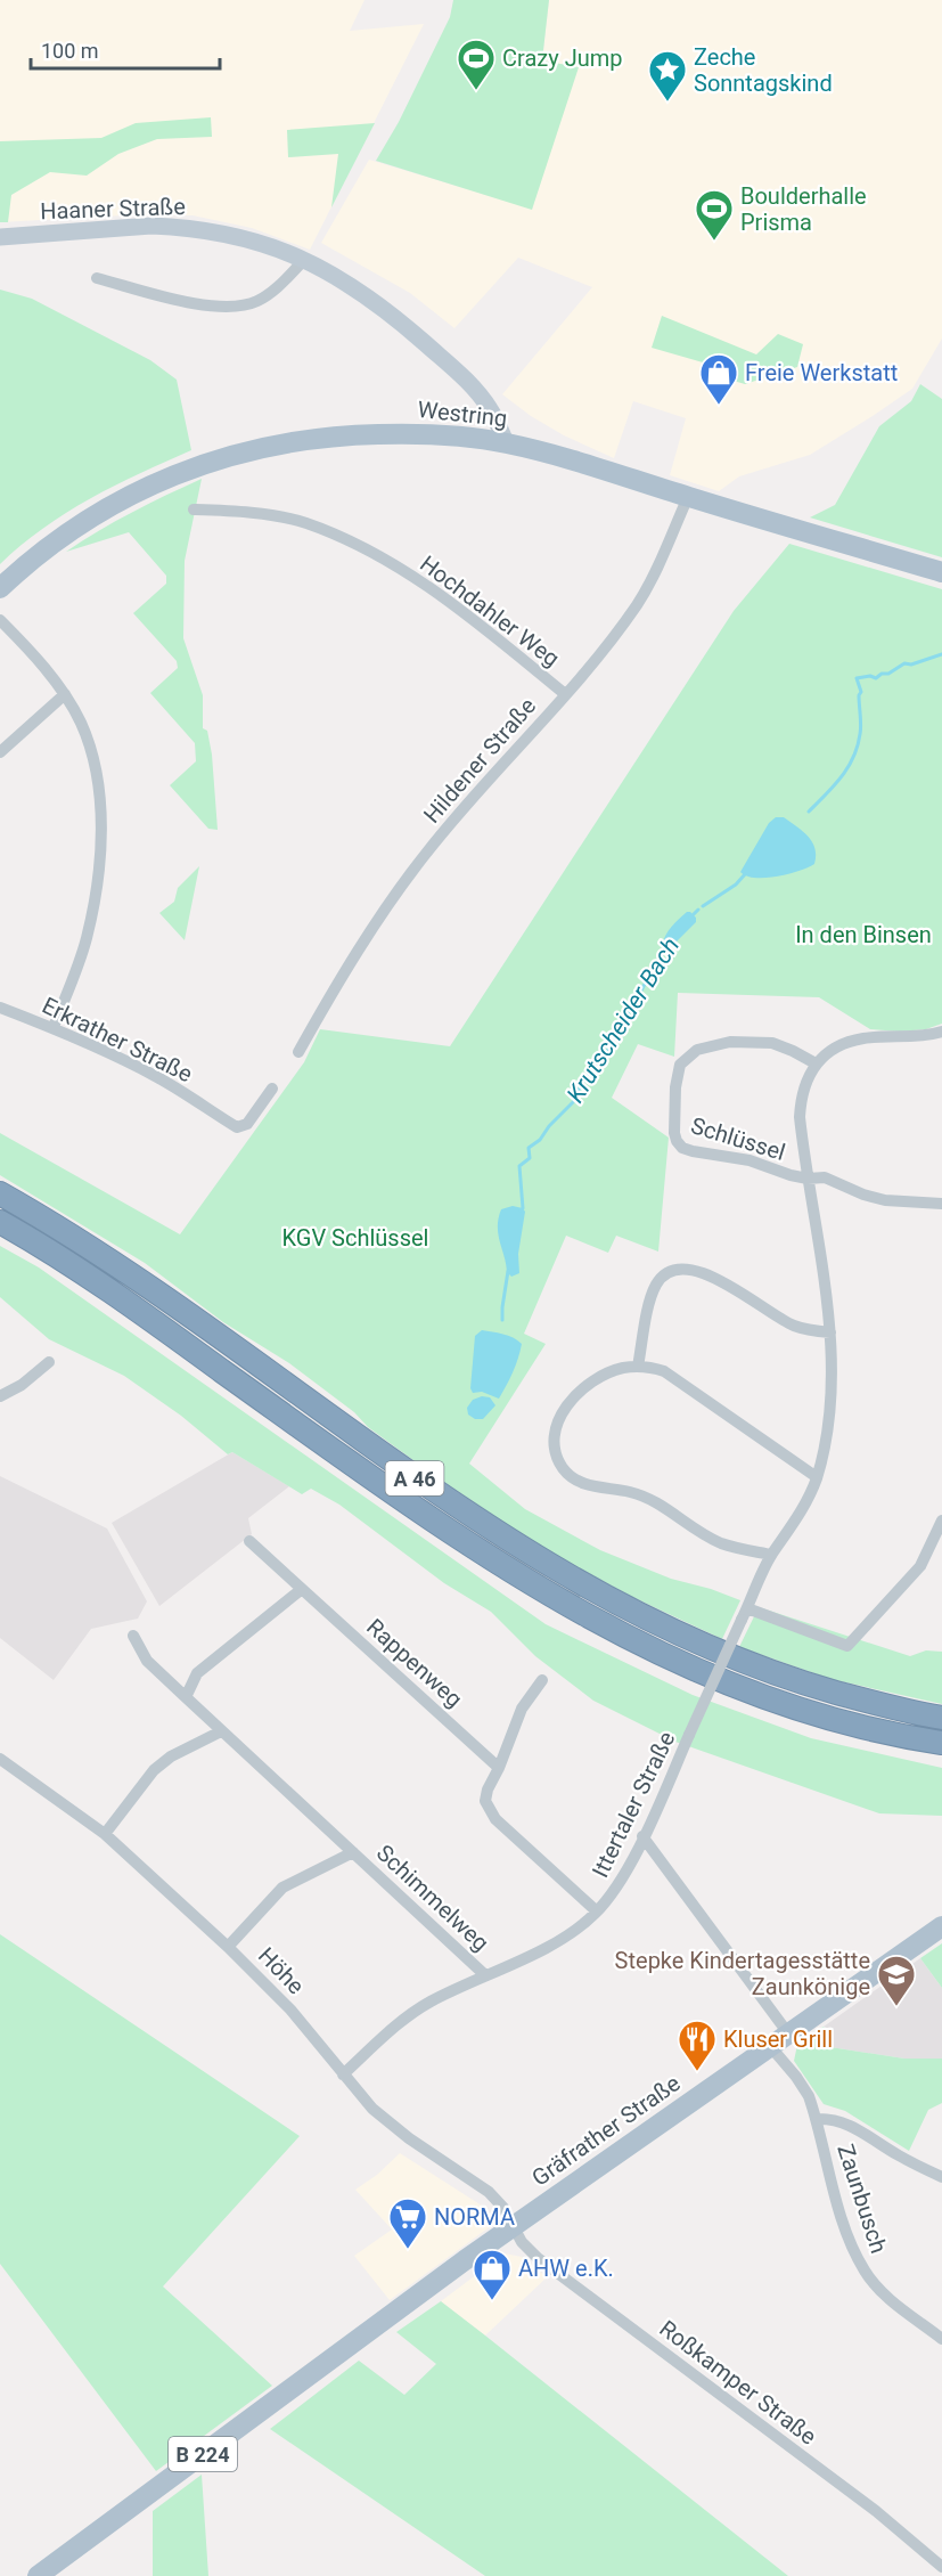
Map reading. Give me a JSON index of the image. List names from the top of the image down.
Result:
{
  "streets": {
    "highway": ["A 46"],
    "main road": [
      "Haaner Straße",
      "Westring",
      "Gräfrather Straße",
      "B 224"
    ],
    "street": [
      "Hochdahler Weg",
      "Hildener Straße",
      "Erkrather Straße",
      "Schlüssel",
      "Rappenweg",
      "Ittertaler Straße",
      "Schimmelweg",
      "Höhe",
      "Zaunbusch",
      "Roßkamper Straße"
    ]
  },
  "crossings": [
    ["Haaner Straße", "Westring"],
    ["Westring", "Hildener Straße"],
    ["Hochdahler Weg", "Hildener Straße"],
    ["Schlüssel", "Ittertaler Straße"],
    ["Ittertaler Straße", "Schimmelweg"],
    ["Ittertaler Straße", "Höhe"],
    ["Schimmelweg", "Höhe"],
    ["Höhe", "Gräfrather Straße"],
    ["Höhe", "Roßkamper Straße"],
    ["Gräfrather Straße", "Zaunbusch"],
    ["Gräfrather Straße", "Roßkamper Straße"]
  ],
  "water": ["Krutscheider Bach"],
  "parks": ["In den Binsen", "KGV Schlüssel"],
  "places": {
    "sports": ["Crazy Jump", "Boulderhalle Prisma"],
    "place": ["Zeche Sonntagskind"],
    "shop": ["Freie Werkstatt", "AHW e.K."],
    "school or university": ["Stepke Kindertagesstätte Zaunkönige"],
    "restaurant": ["Kluser Grill"],
    "supermarket": ["NORMA"]
  },
  "scale_bar": "100 m"
}
